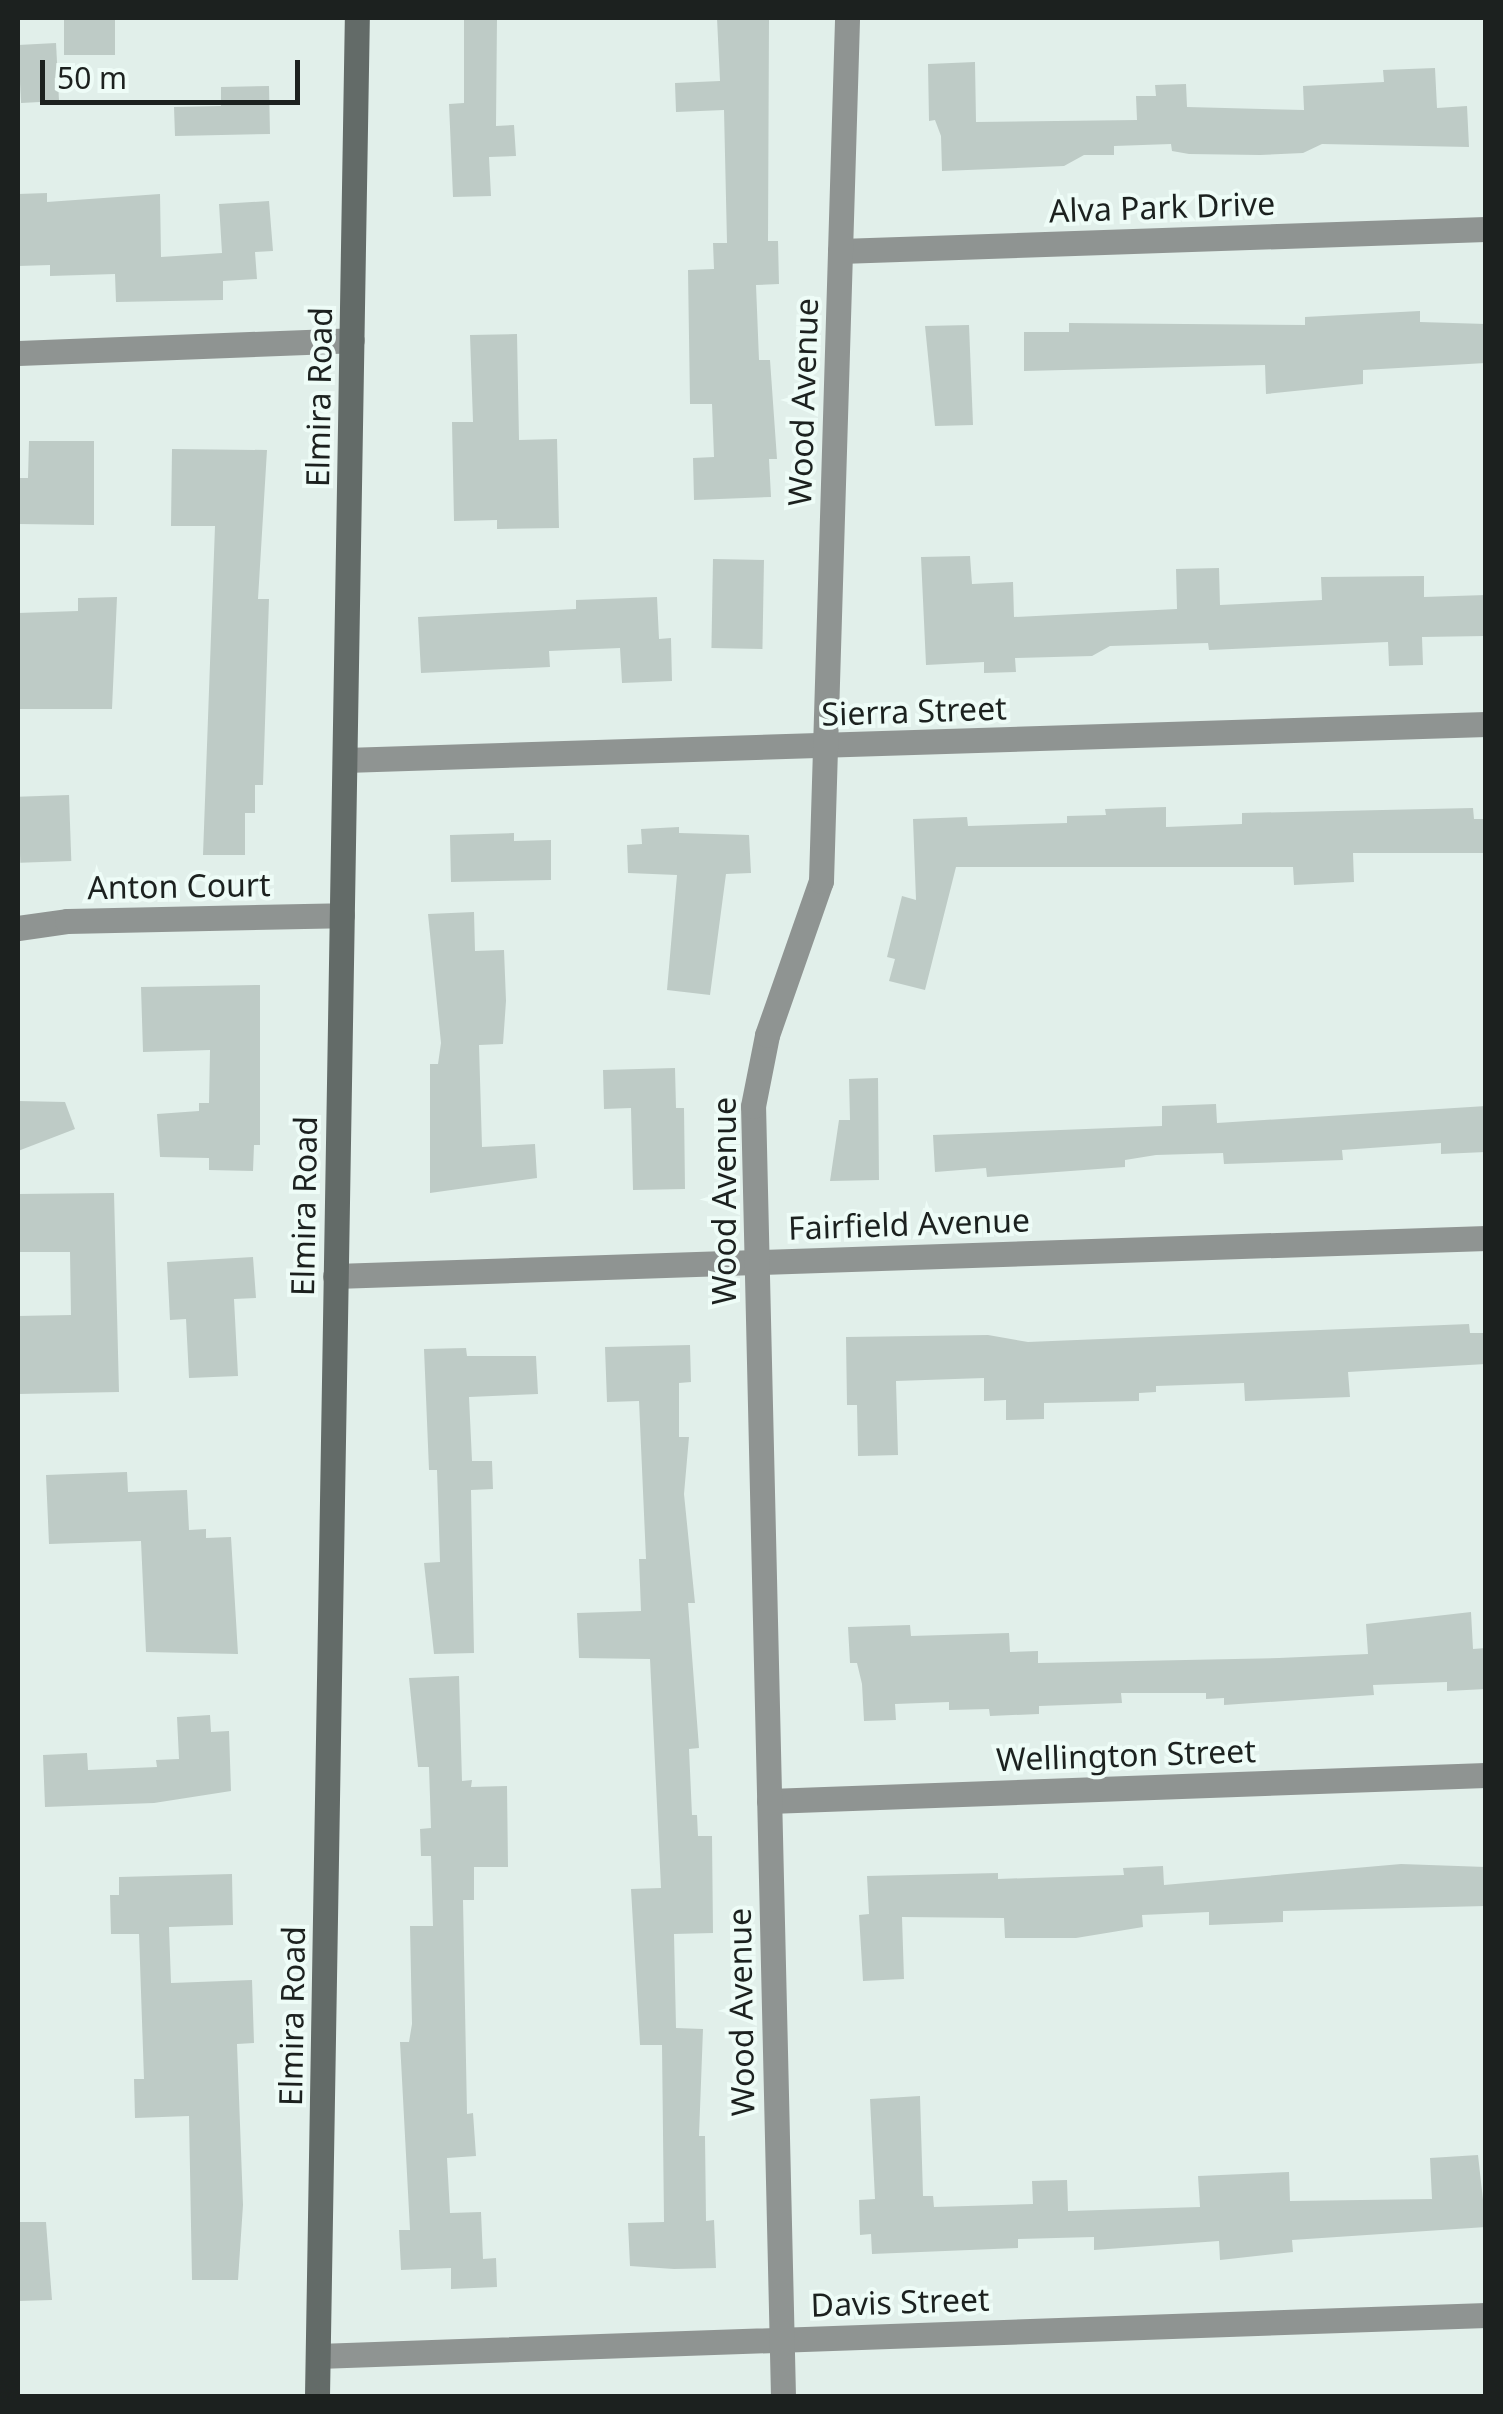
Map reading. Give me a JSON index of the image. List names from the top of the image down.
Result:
{
  "streets": {
    "street": [
      "Alva Park Drive",
      "Elmira Road",
      "Wood Avenue",
      "Sierra Street",
      "Anton Court",
      "Fairfield Avenue",
      "Wellington Street",
      "Davis Street"
    ]
  },
  "crossings": [
    ["Alva Park Drive", "Wood Avenue"],
    ["Elmira Road", "Sierra Street"],
    ["Elmira Road", "Anton Court"],
    ["Elmira Road", "Fairfield Avenue"],
    ["Elmira Road", "Davis Street"],
    ["Wood Avenue", "Sierra Street"],
    ["Wood Avenue", "Fairfield Avenue"],
    ["Wood Avenue", "Wellington Street"],
    ["Wood Avenue", "Davis Street"]
  ],
  "scale_bar": "50 m"
}
